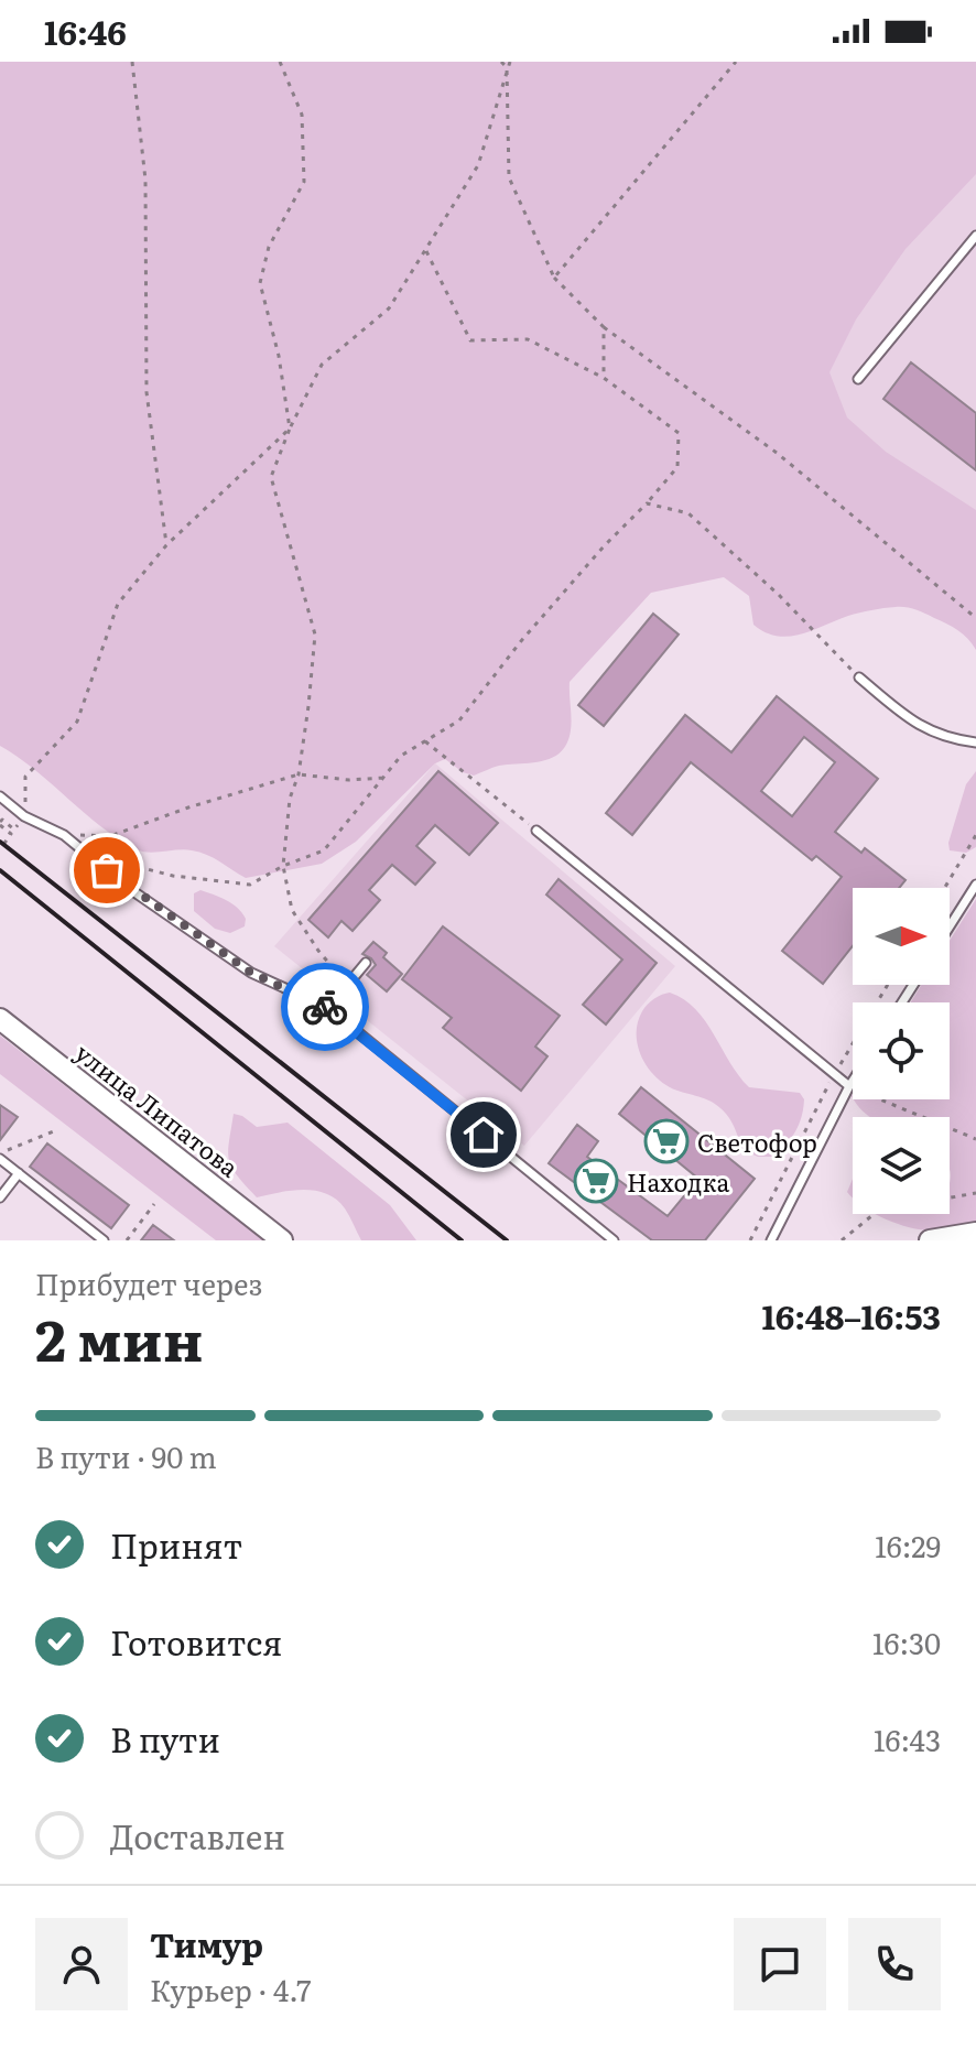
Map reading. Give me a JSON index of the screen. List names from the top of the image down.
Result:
{
  "streets": {
    "street": ["улица Липатова"]
  },
  "places": {
    "supermarket": ["Светофор", "Находка"]
  },
  "north": "right",
  "page": {
    "status": "16:46",
    "heading": ["2 мин", "Прибудет через", "16:48–16:53"],
    "panel": ["Тимур", "Курьер · 4.7"],
    "bar": "В пути · 90 m",
    "list": [
      ["Принят", "16:29"],
      ["Готовится", "16:30"],
      ["В пути", "16:43"],
      "Доставлен"
    ]
  }
}
